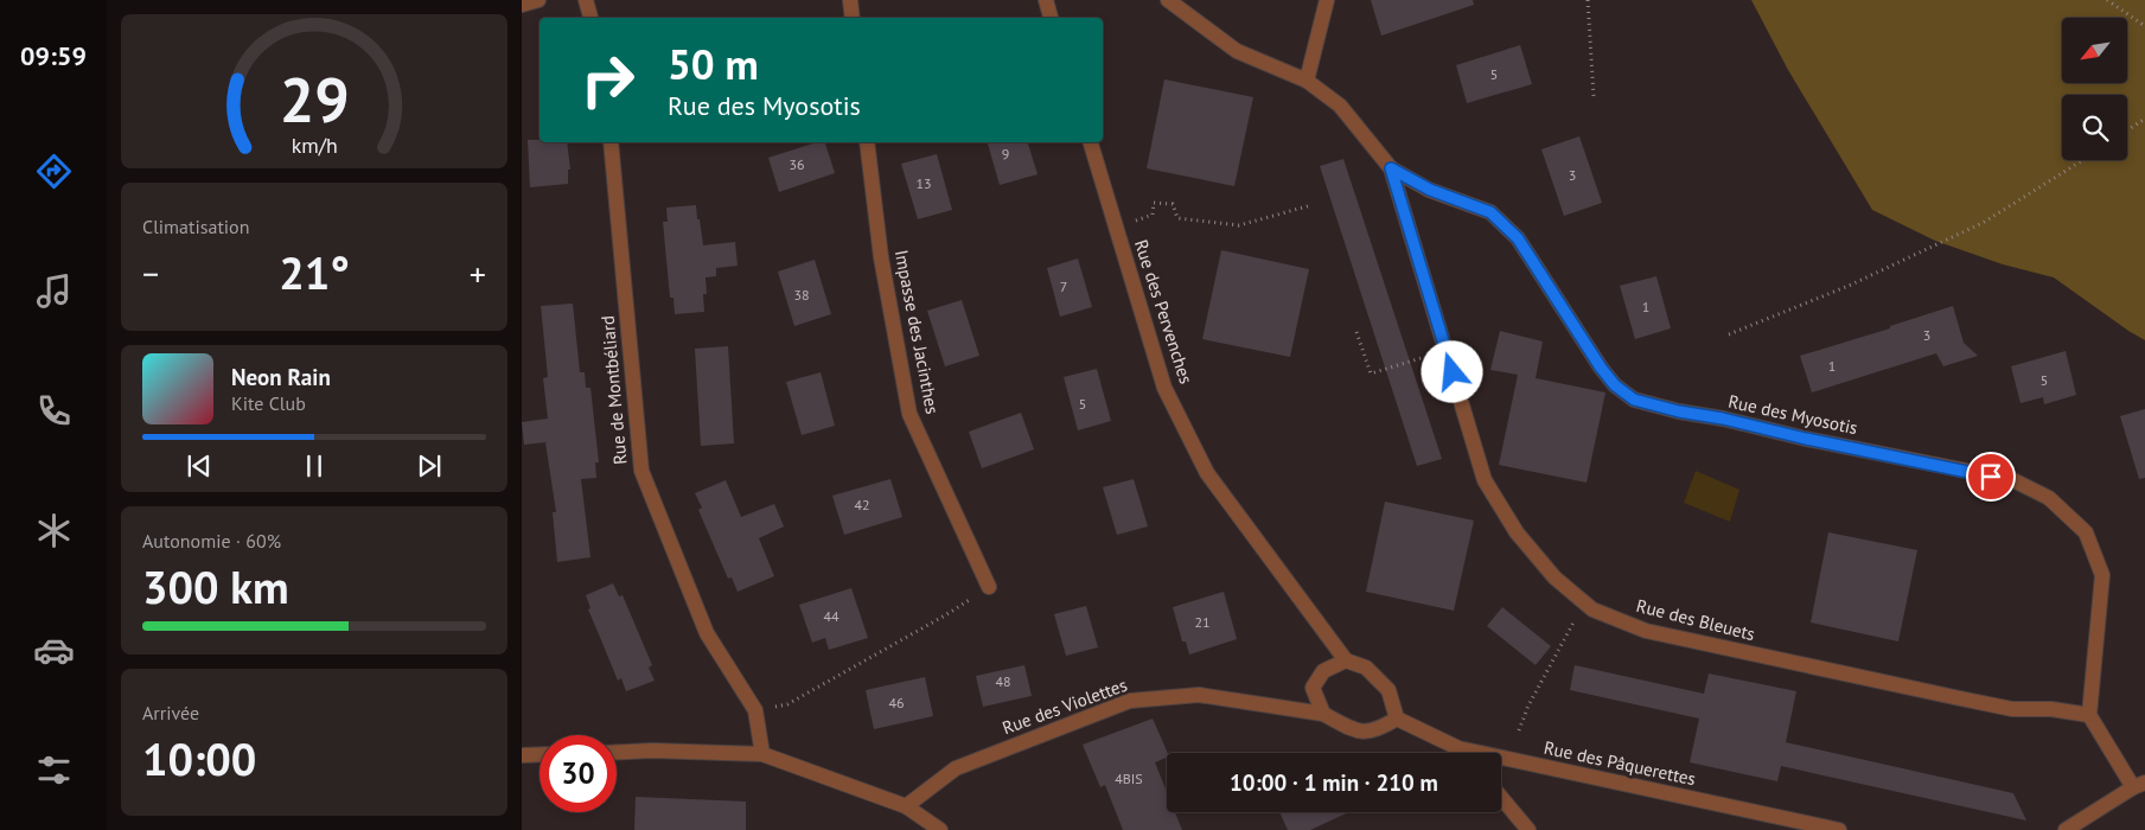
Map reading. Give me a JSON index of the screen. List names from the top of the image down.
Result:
{
  "streets": {
    "street": [
      "Rue des Pervenches",
      "Impasse des Jacinthes",
      "Rue de Montbéliard",
      "Rue des Myosotis",
      "Rue des Bleuets",
      "Rue des Violettes",
      "Rue des Pâquerettes"
    ]
  },
  "crossings": [
    ["Rue des Pervenches", "Rue des Violettes"],
    ["Rue des Pervenches", "Rue des Pâquerettes"],
    ["Rue des Myosotis", "Rue des Bleuets"],
    ["Rue des Violettes", "Rue des Pâquerettes"]
  ],
  "house_numbers": [
    "5",
    "9",
    "36",
    "3",
    "13",
    "7",
    "38",
    "1",
    "3",
    "1",
    "5",
    "5",
    "42",
    "44",
    "21",
    "48",
    "46",
    "4BIS"
  ],
  "north": "bottom left",
  "page": {
    "tabs": "09:59",
    "turn": ["50 m", "Rue des Myosotis"],
    "tile": [
      "Climatisation",
      ["Autonomie · 60%", "300 km"],
      ["Arrivée", "10:00"]
    ],
    "heat": ["−", "21°", "+"],
    "song": ["Neon Rain", "Kite Club"],
    "limit": "30",
    "trip": "10:00 · 1 min · 210 m",
    "gauge": ["29", "km/h"]
  }
}
